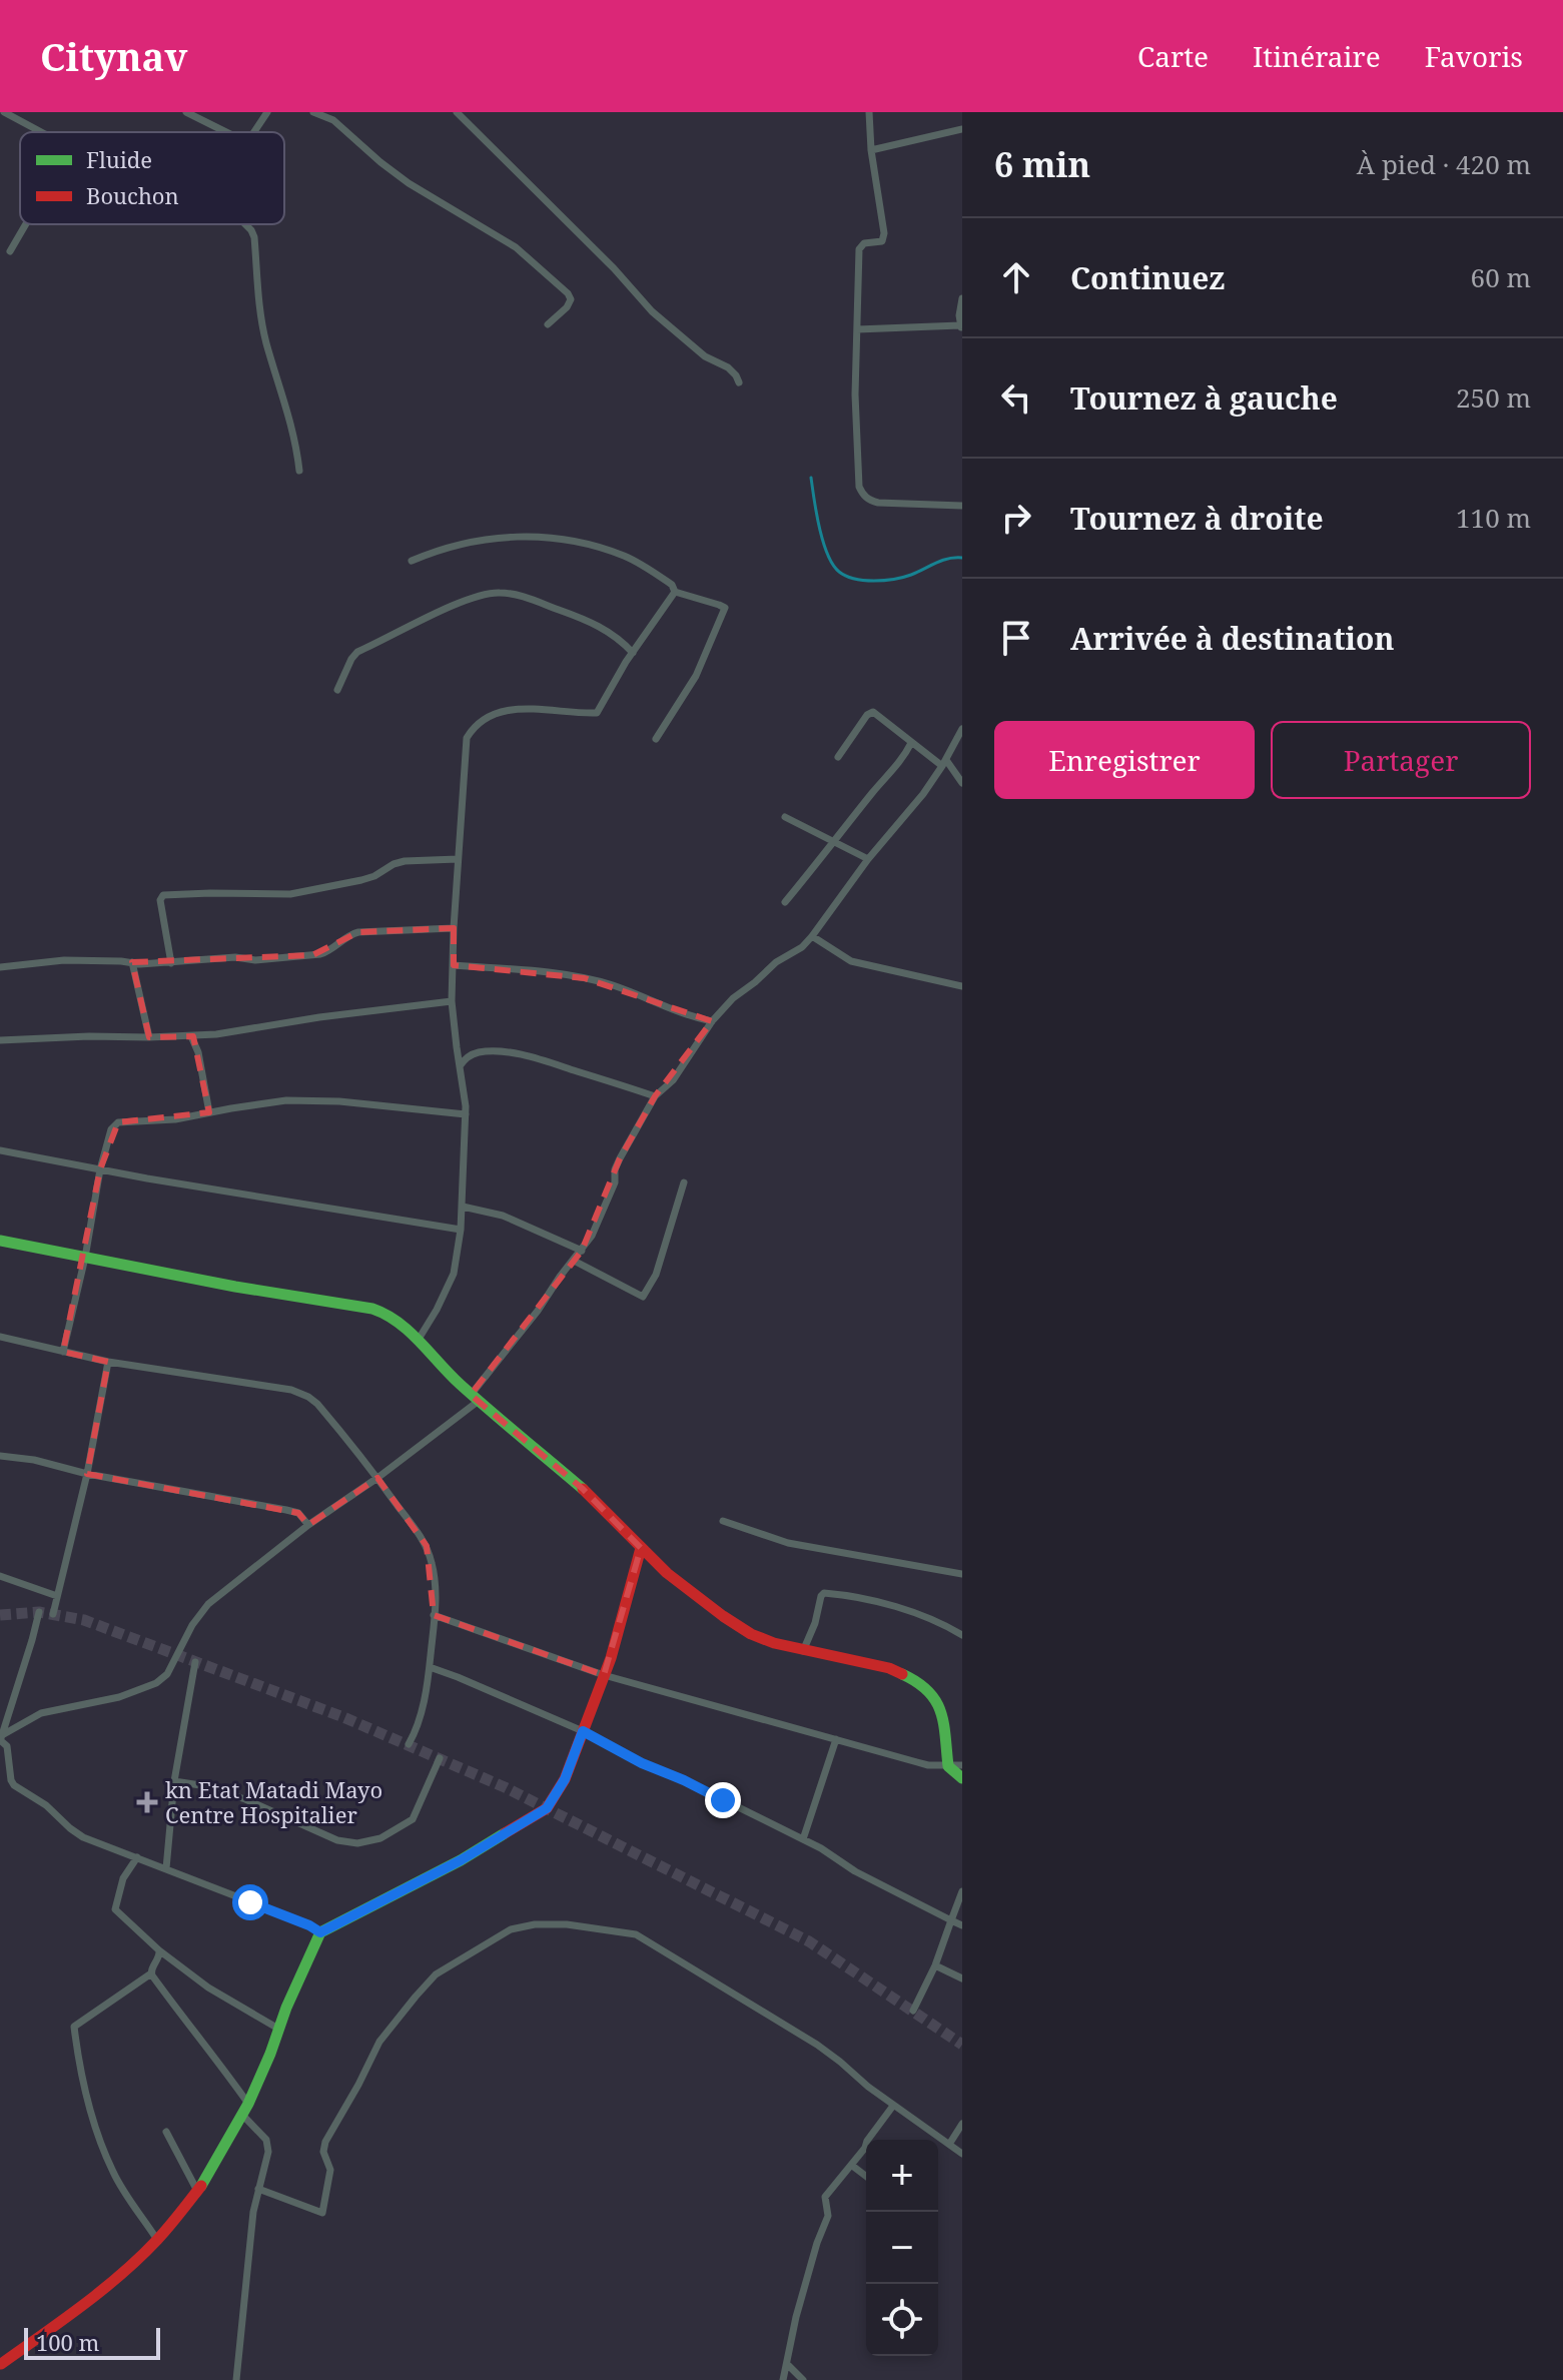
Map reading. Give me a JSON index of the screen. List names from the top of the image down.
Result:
{
  "places": {
    "health": ["kn Etat Matadi Mayo Centre Hospitalier"]
  },
  "legend": ["Fluide", "Bouchon"],
  "scale_bar": "100 m",
  "page": {
    "header": "Citynav",
    "nav": ["Carte", "Itinéraire", "Favoris"],
    "heading": ["6 min", "À pied · 420 m"],
    "list": [
      ["Continuez", "60 m"],
      ["Tournez à gauche", "250 m"],
      ["Tournez à droite", "110 m"],
      "Arrivée à destination"
    ],
    "buttons": ["Enregistrer", "Partager"],
    "map_buttons": ["+", "−"],
    "scale": "100 m"
  }
}
